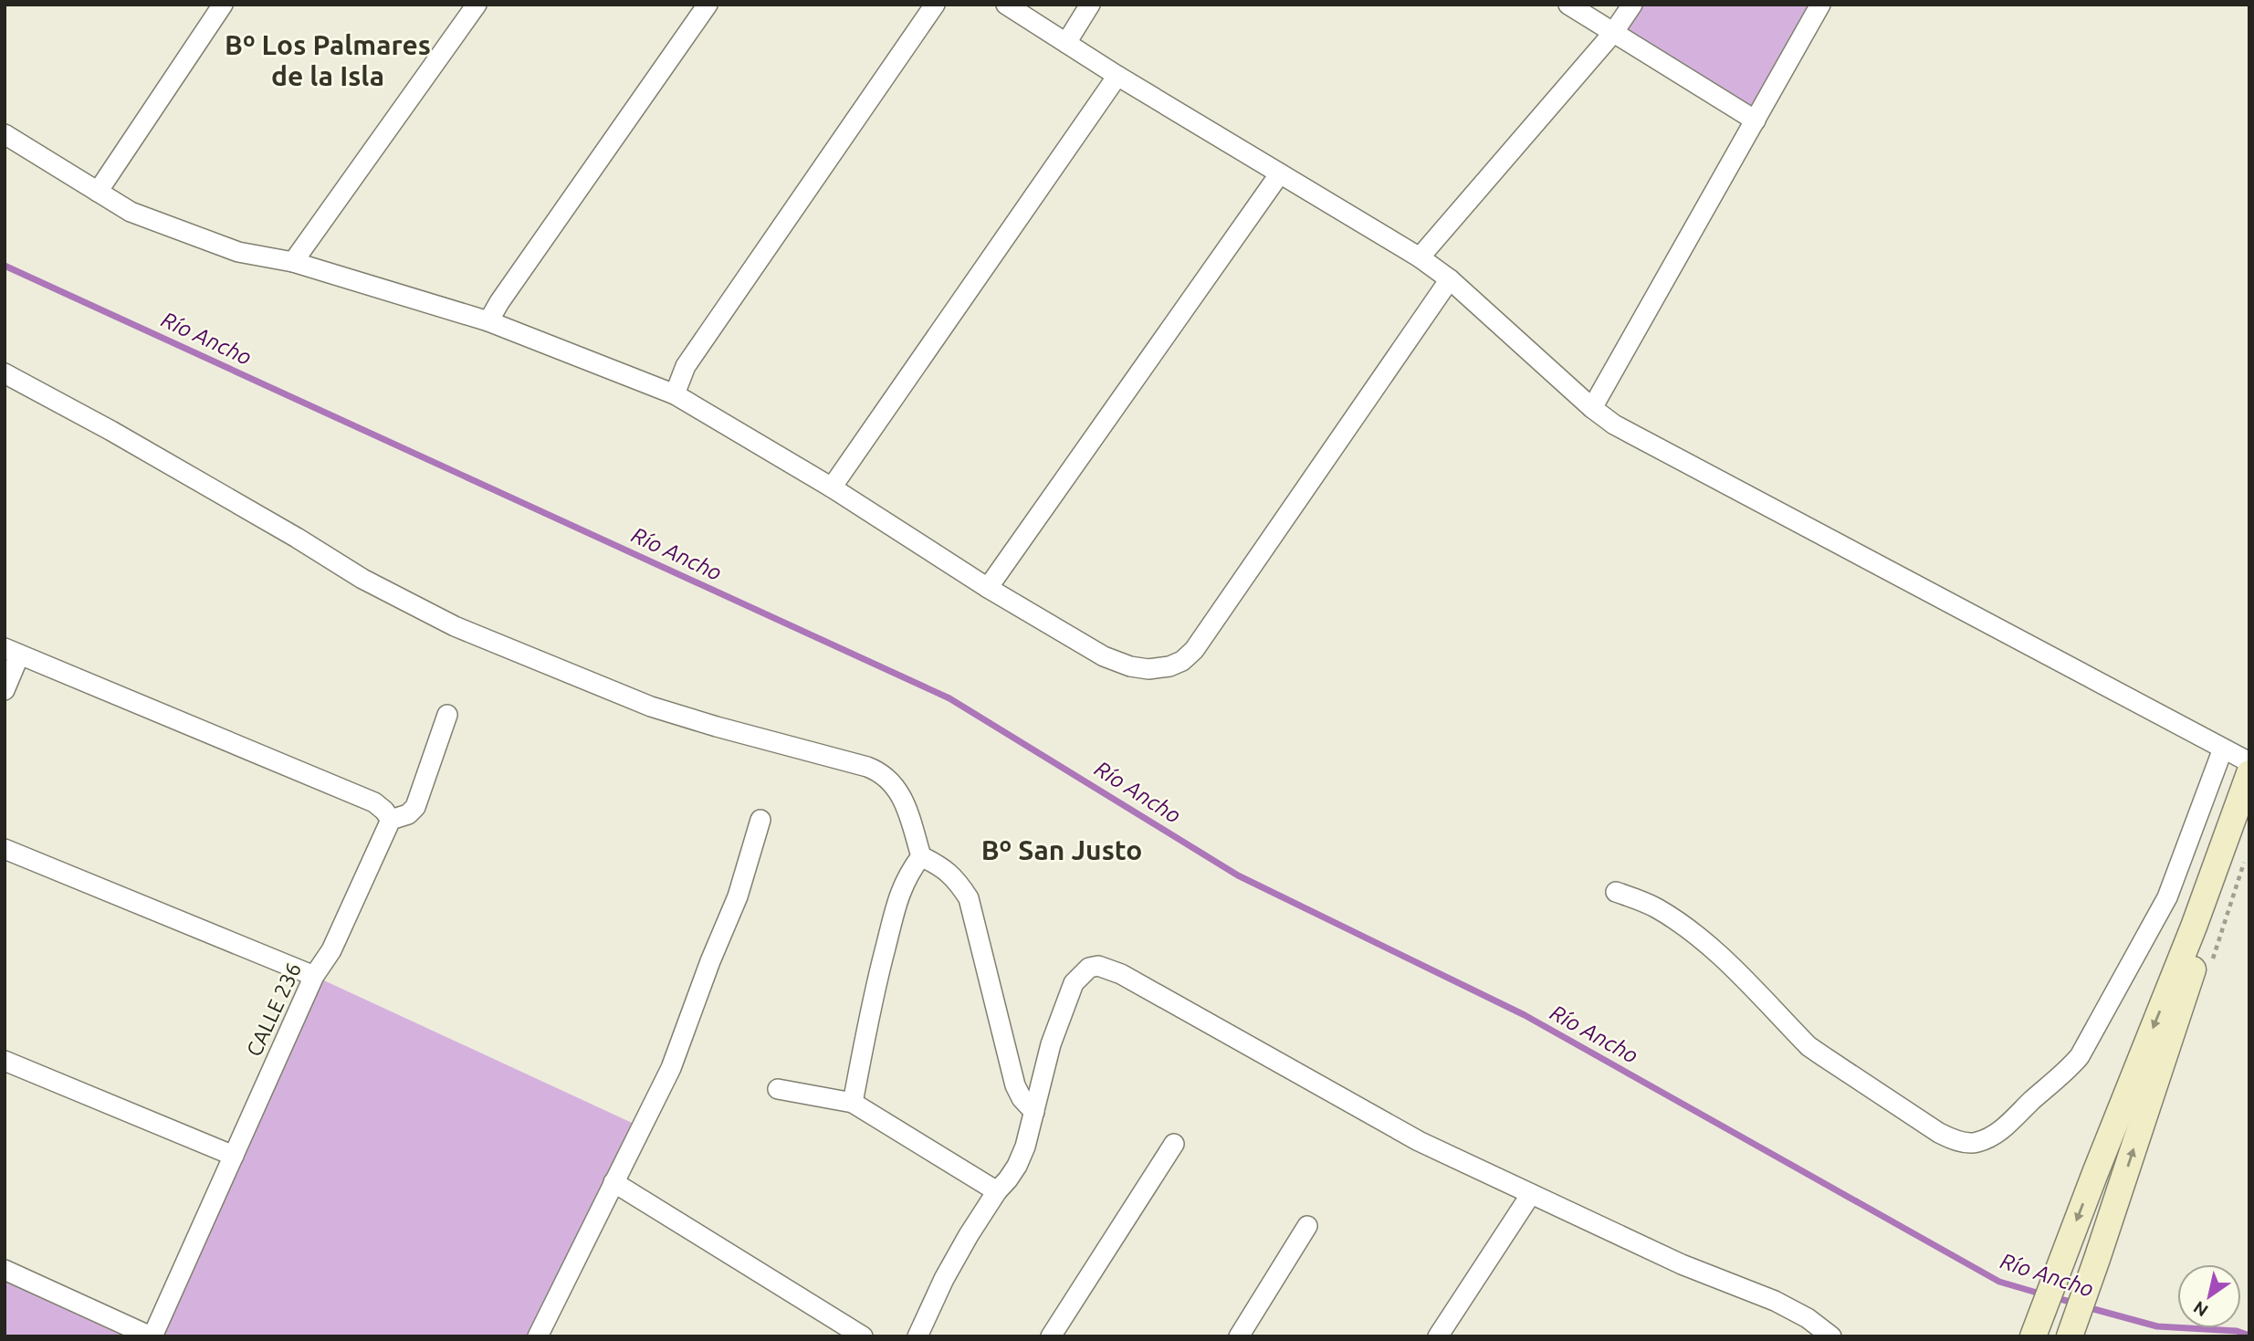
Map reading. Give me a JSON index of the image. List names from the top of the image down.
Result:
{
  "streets": {
    "street": ["CALLE 236"]
  },
  "districts": ["Bº Los Palmares de la Isla", "Bº San Justo"],
  "water": ["Río Ancho"],
  "north": "bottom left"
}
